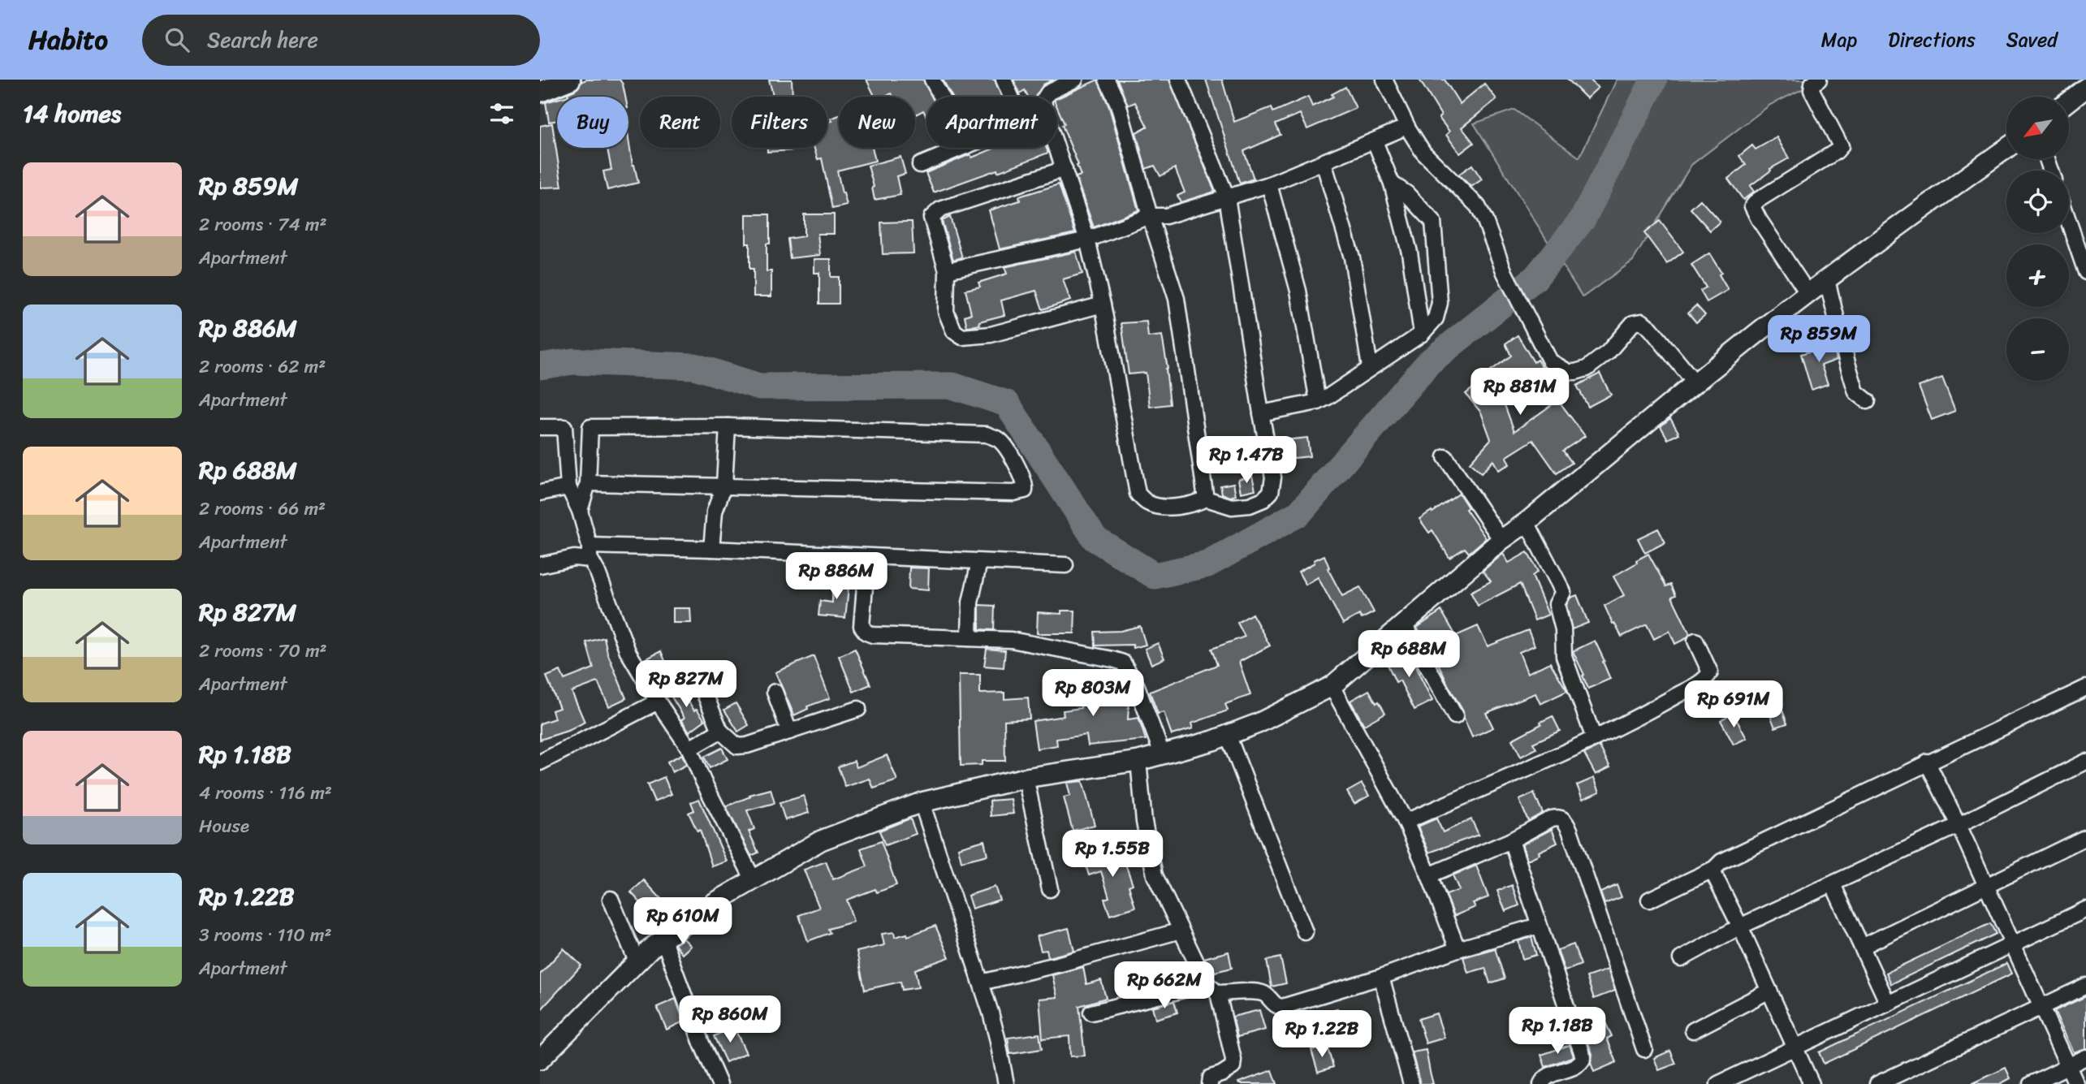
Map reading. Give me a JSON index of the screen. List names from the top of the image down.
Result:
{
  "north": "bottom left",
  "page": {
    "header": "Habito",
    "search": "Search here",
    "nav": ["Map", "Directions", "Saved"],
    "heading": "14 homes",
    "map_buttons": ["+", "−"],
    "chip": [
      "Buy",
      "Rent",
      "Filters",
      "New",
      "Apartment"
    ],
    "list": [
      {
        "name": "Rp 859M",
        "note": "2 rooms · 74 m² · Apartment"
      },
      {
        "name": "Rp 886M",
        "note": "2 rooms · 62 m² · Apartment"
      },
      {
        "name": "Rp 688M",
        "note": "2 rooms · 66 m² · Apartment"
      },
      {
        "name": "Rp 827M",
        "note": "2 rooms · 70 m² · Apartment"
      },
      {
        "name": "Rp 1.18B",
        "note": "4 rooms · 116 m² · House"
      },
      {
        "name": "Rp 1.22B",
        "note": "3 rooms · 110 m² · Apartment"
      }
    ],
    "price": [
      "Rp 859M",
      "Rp 881M",
      "Rp 1.47B",
      "Rp 886M",
      "Rp 688M",
      "Rp 827M",
      "Rp 803M",
      "Rp 691M",
      "Rp 1.55B",
      "Rp 610M",
      "Rp 662M",
      "Rp 860M",
      "Rp 1.18B",
      "Rp 1.22B"
    ]
  }
}
